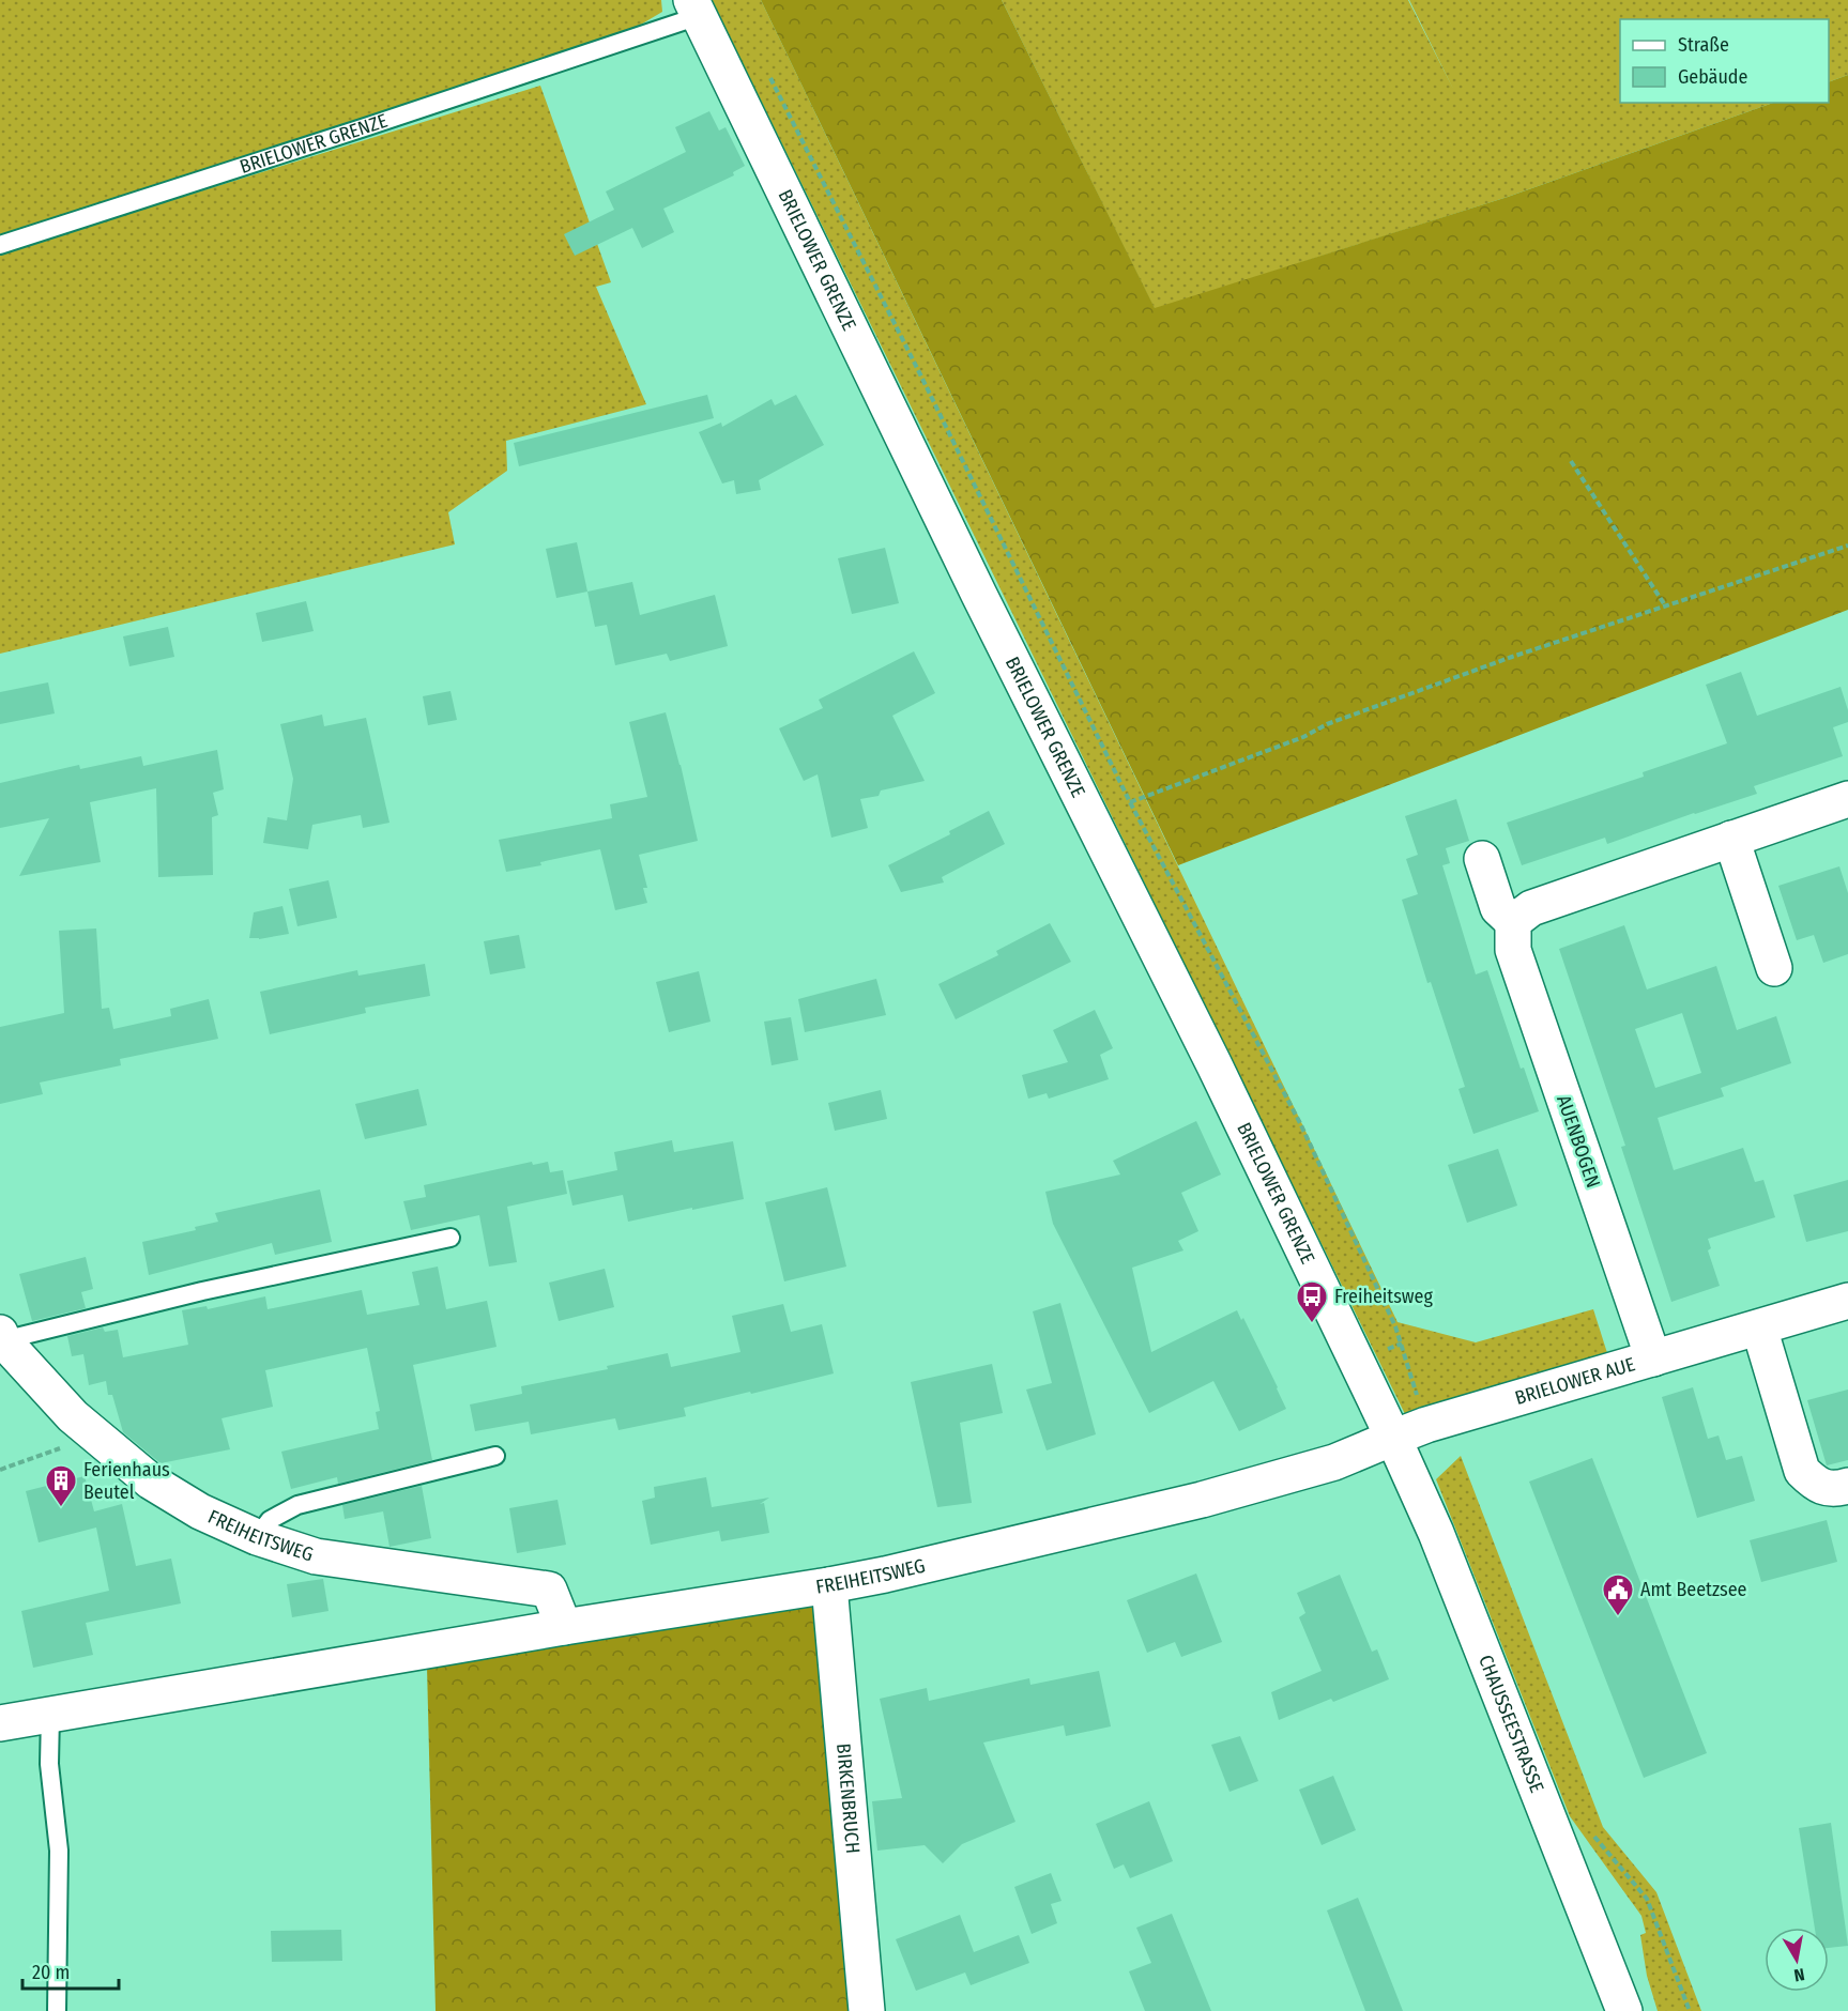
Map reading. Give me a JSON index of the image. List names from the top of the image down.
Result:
{
  "streets": {
    "street": [
      "BRIELOWER GRENZE",
      "AUENBOGEN",
      "BRIELOWER AUE",
      "FREIHEITSWEG",
      "CHAUSSEESTRASSE",
      "BIRKENBRUCH"
    ]
  },
  "crossings": [
    ["BRIELOWER GRENZE", "BRIELOWER AUE"],
    ["BRIELOWER GRENZE", "FREIHEITSWEG"],
    ["BRIELOWER GRENZE", "CHAUSSEESTRASSE"],
    ["AUENBOGEN", "BRIELOWER AUE"],
    ["BRIELOWER AUE", "FREIHEITSWEG"],
    ["BRIELOWER AUE", "CHAUSSEESTRASSE"],
    ["FREIHEITSWEG", "CHAUSSEESTRASSE"],
    ["FREIHEITSWEG", "BIRKENBRUCH"]
  ],
  "places": {
    "bus stop": ["Freiheitsweg"],
    "building": ["Ferienhaus Beutel"],
    "public building": ["Amt Beetzsee"]
  },
  "legend": ["Straße", "Gebäude"],
  "scale_bar": "20 m",
  "north": "bottom"
}
